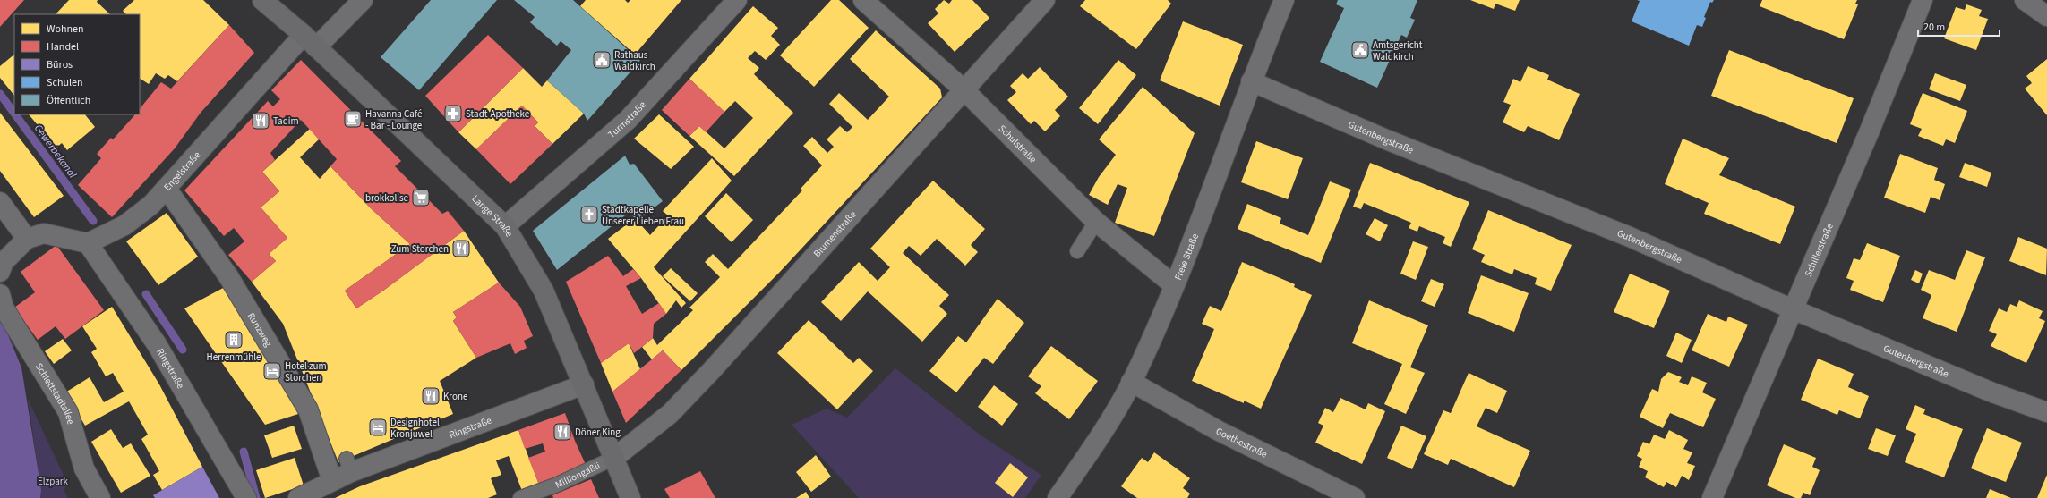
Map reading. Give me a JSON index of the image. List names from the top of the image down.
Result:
{
  "streets": {
    "street": [
      "Turmstraße",
      "Gutenbergstraße",
      "Schulstraße",
      "Engelstraße",
      "Lange Straße",
      "Blumenstraße",
      "Schillerstraße",
      "Freie Straße",
      "Runzweg",
      "Ringstraße",
      "Schlettstadtallee",
      "Goethestraße"
    ],
    "lane": ["Milliongäßli"]
  },
  "crossings": [
    ["Turmstraße", "Lange Straße"],
    ["Gutenbergstraße", "Schillerstraße"],
    ["Gutenbergstraße", "Freie Straße"],
    ["Schulstraße", "Blumenstraße"],
    ["Schulstraße", "Freie Straße"],
    ["Engelstraße", "Lange Straße"],
    ["Engelstraße", "Runzweg"],
    ["Engelstraße", "Ringstraße"],
    ["Lange Straße", "Blumenstraße"],
    ["Lange Straße", "Ringstraße"],
    ["Lange Straße", "Milliongäßli"],
    ["Blumenstraße", "Milliongäßli"],
    ["Freie Straße", "Goethestraße"],
    ["Runzweg", "Ringstraße"]
  ],
  "water": ["Gewerbekanal"],
  "parks": ["Elzpark"],
  "places": {
    "public building": ["Amtsgericht Waldkirch", "Rathaus Waldkirch"],
    "pharmacy": ["Stadt-Apotheke"],
    "cafe": ["Havanna Café - Bar - Lounge"],
    "restaurant": [
      "Tadim",
      "Zum Storchen",
      "Krone",
      "Döner King"
    ],
    "supermarket": ["brokkolise"],
    "church": ["Stadtkapelle Unserer Lieben Frau"],
    "building": ["Herrenmühle"],
    "hotel": ["Hotel zum Storchen", "Designhotel Kronjuwel"]
  },
  "legend": [
    "Wohnen",
    "Handel",
    "Büros",
    "Schulen",
    "Öffentlich"
  ],
  "scale_bar": "20 m"
}
